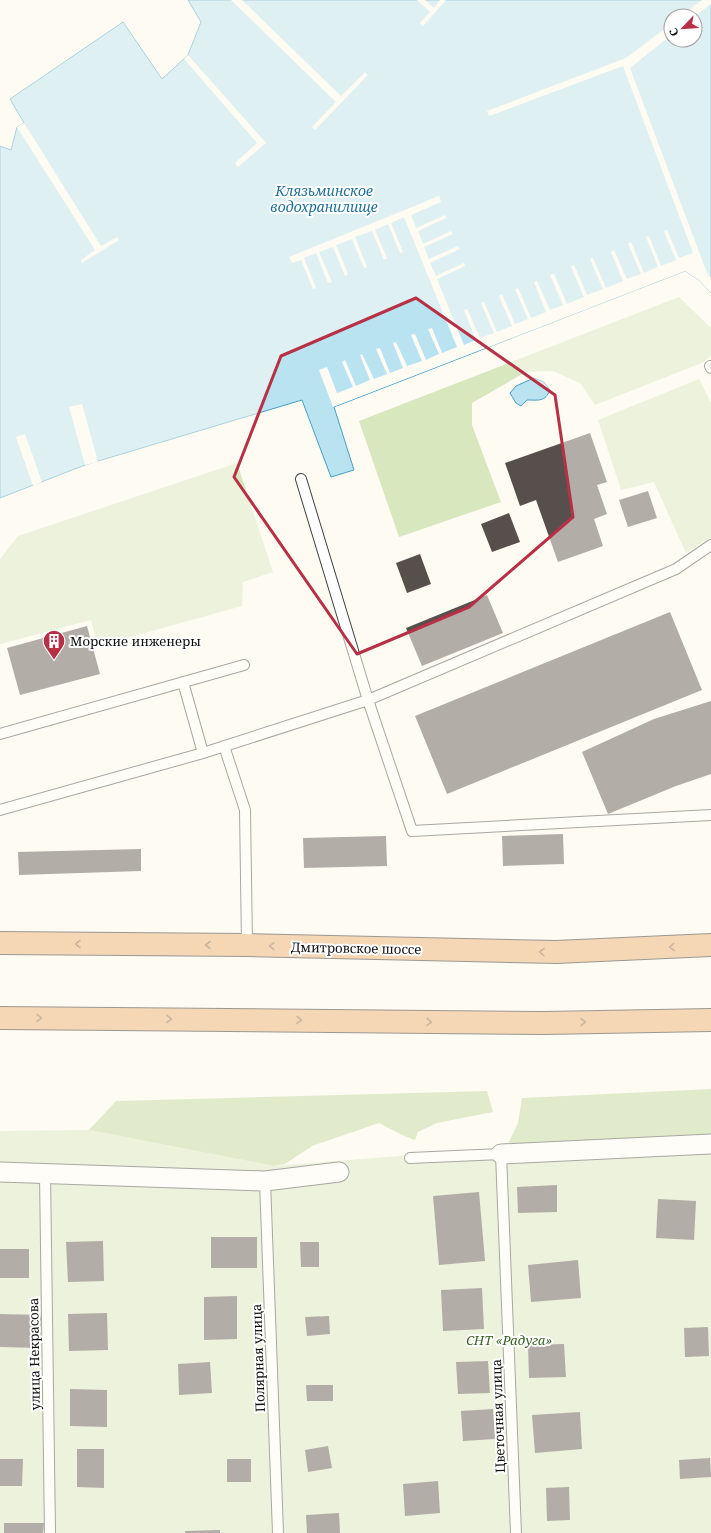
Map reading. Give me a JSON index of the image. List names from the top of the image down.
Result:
{
  "streets": {
    "highway": ["Дмитровское шоссе"],
    "lane": ["улица Некрасова", "Полярная улица", "Цветочная улица"]
  },
  "water": ["Клязьминское водохранилище"],
  "parks": ["СНТ «Радуга»"],
  "places": {
    "building": ["Морские инженеры"]
  },
  "north": "bottom left"
}
